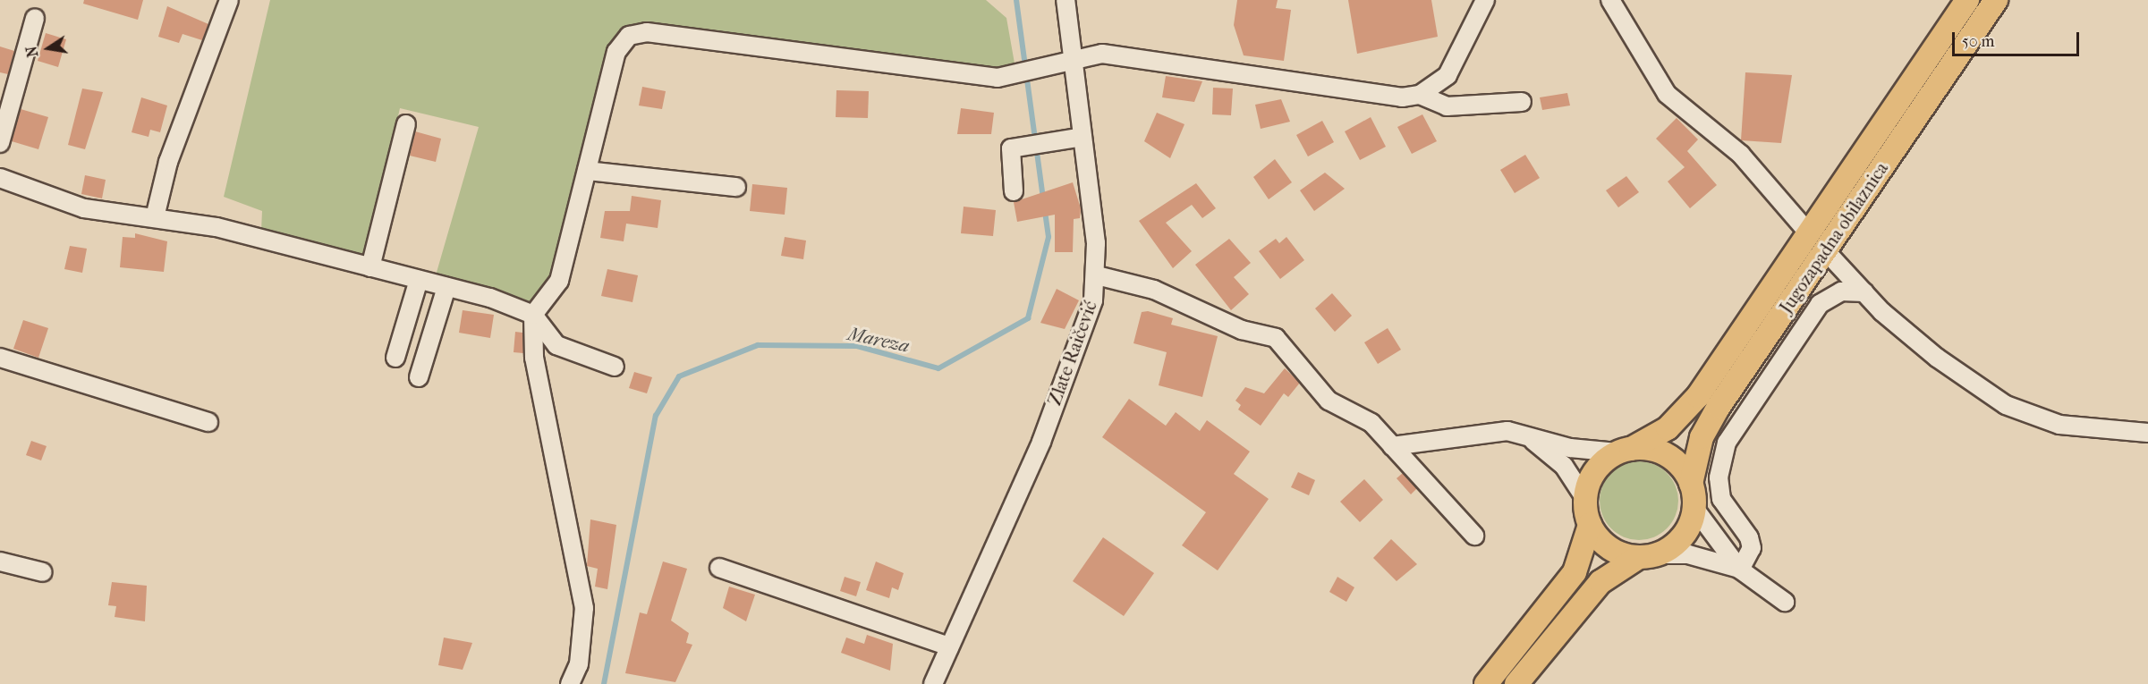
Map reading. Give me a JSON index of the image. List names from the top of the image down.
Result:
{
  "streets": {
    "main road": ["Jugozapadna obilaznica"],
    "street": ["Zlate Raičević"]
  },
  "water": ["Mareza"],
  "scale_bar": "50 m",
  "north": "left"
}
